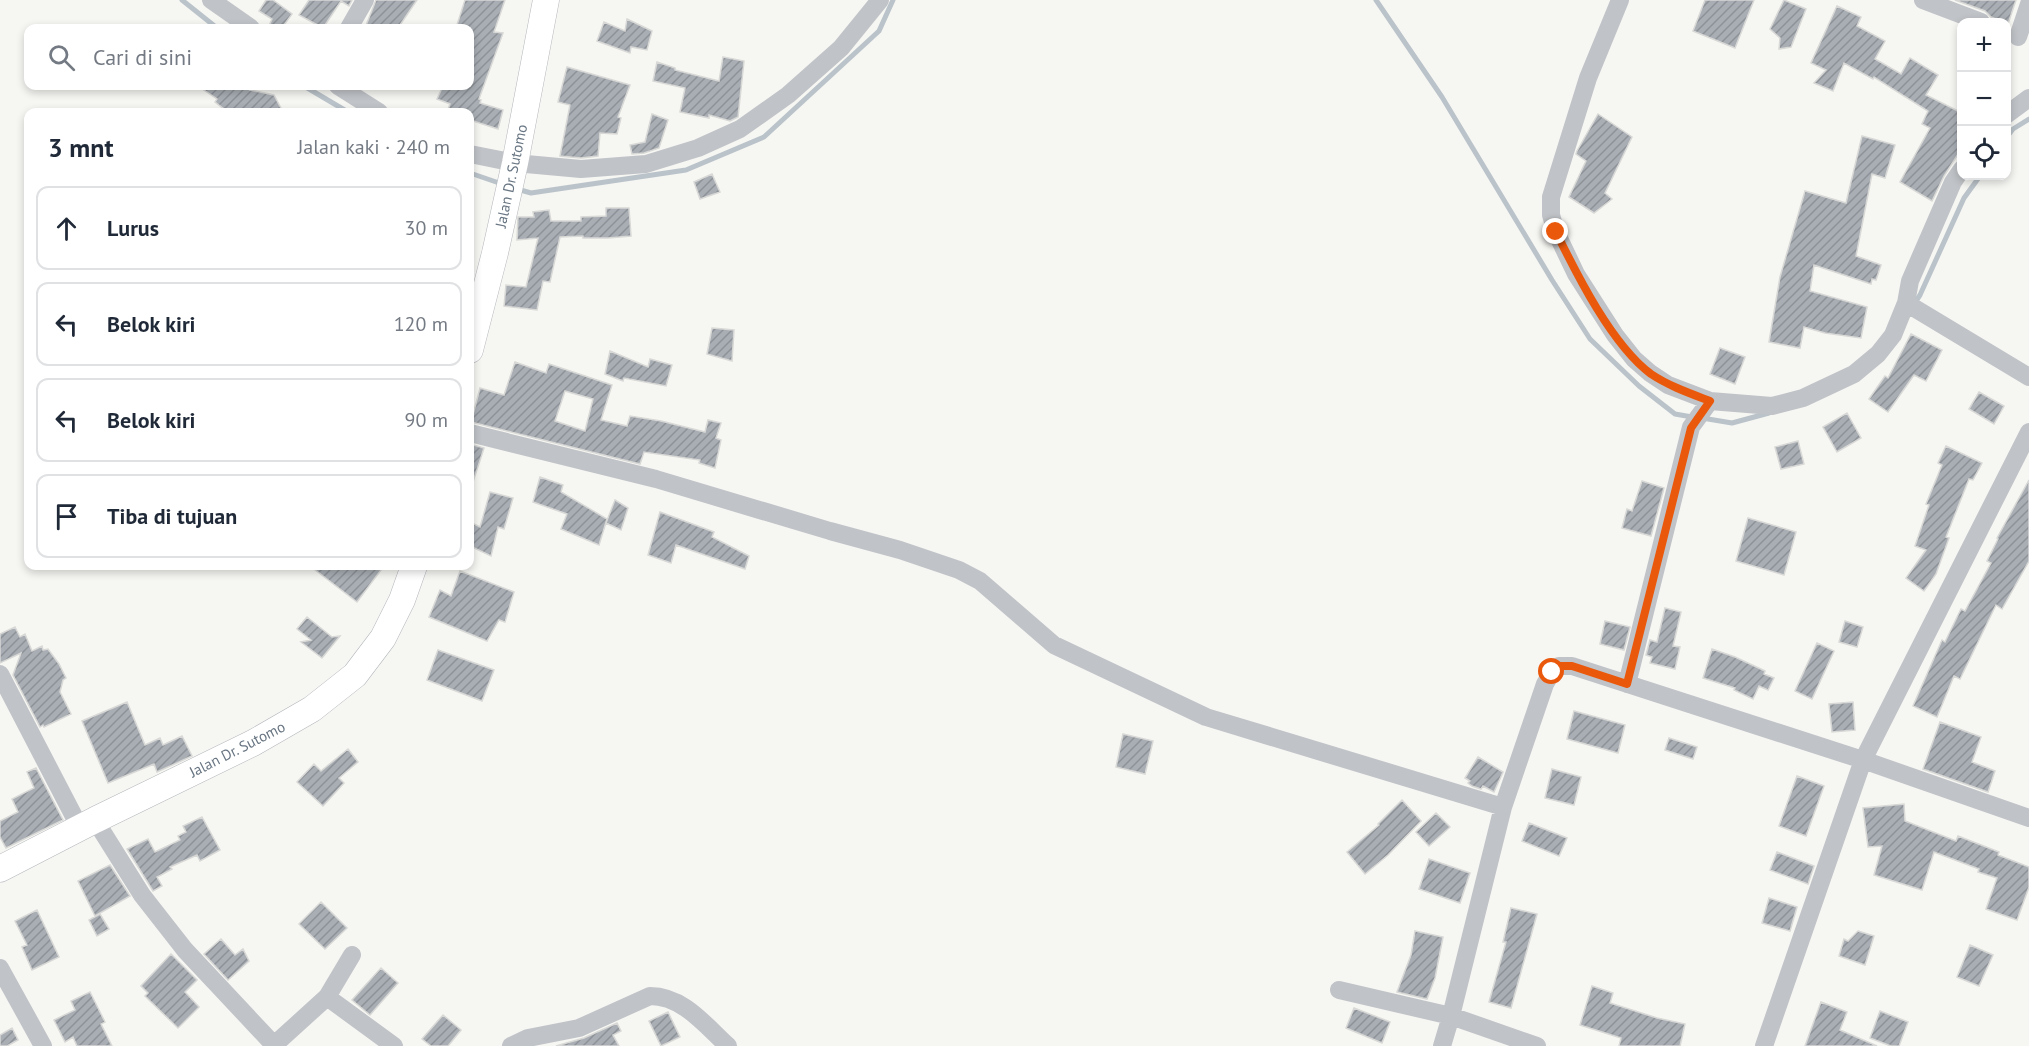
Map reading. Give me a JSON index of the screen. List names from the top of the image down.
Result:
{
  "streets": {
    "street": ["Jalan Dr. Sutomo"]
  },
  "page": {
    "map_buttons": ["+", "−"],
    "search": "Cari di sini",
    "heading": ["3 mnt", "Jalan kaki · 240 m"],
    "list": [
      ["Lurus", "30 m"],
      ["Belok kiri", "120 m"],
      ["Belok kiri", "90 m"],
      "Tiba di tujuan"
    ]
  }
}
